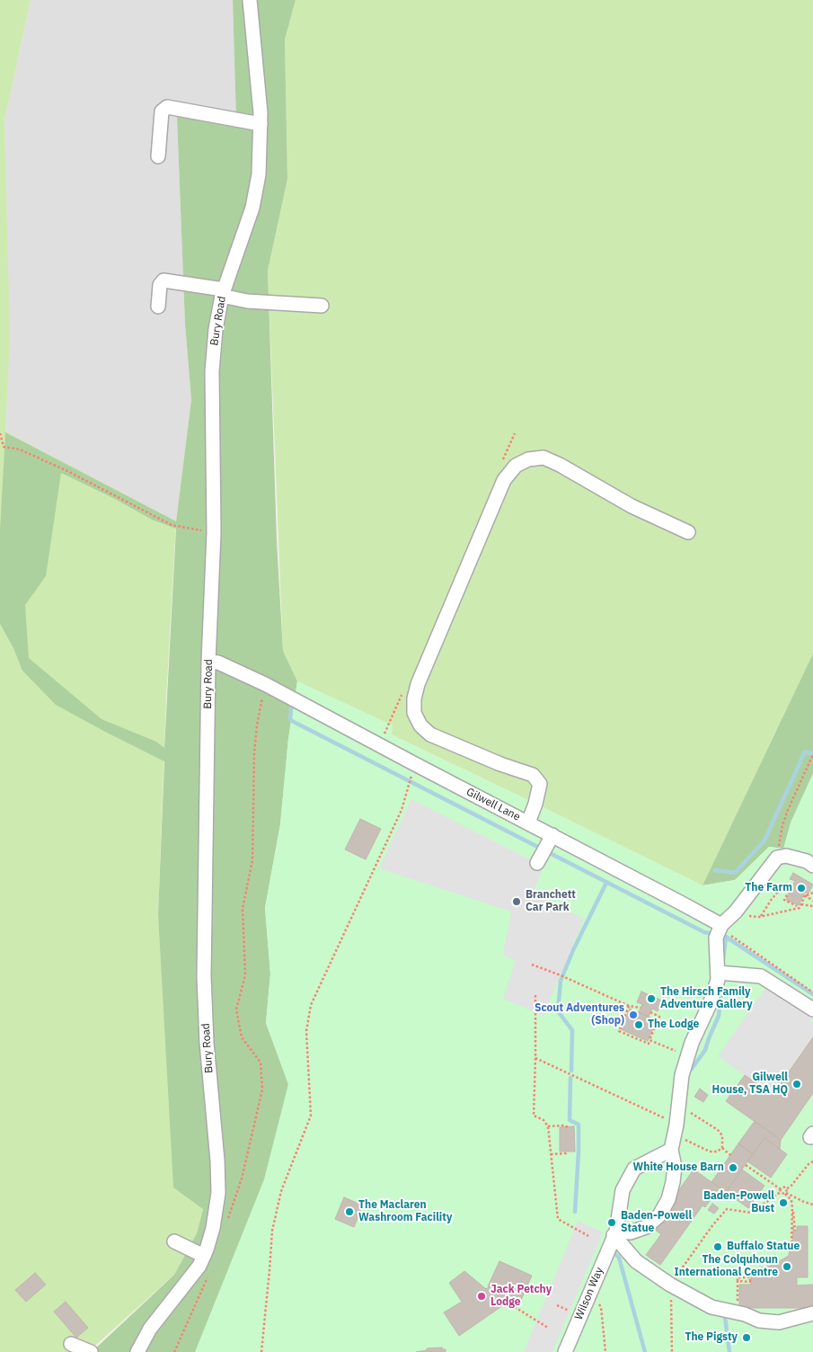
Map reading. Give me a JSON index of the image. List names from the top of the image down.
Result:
{
  "streets": {
    "street": ["Bury Road", "Gilwell Lane", "Wilson Way"]
  },
  "crossings": [
    ["Bury Road", "Gilwell Lane"]
  ],
  "places": [
    "The Farm",
    "Branchett Car Park",
    "The Hirsch Family Adventure Gallery",
    "Scout Adventures (Shop)",
    "The Lodge",
    "Gilwell House, TSA HQ",
    "White House Barn",
    "Baden-Powell Bust",
    "The Maclaren Washroom Facility",
    "Baden-Powell Statue",
    "Buffalo Statue",
    "The Colquhoun International Centre",
    "Jack Petchy Lodge",
    "The Pigsty"
  ]
}
